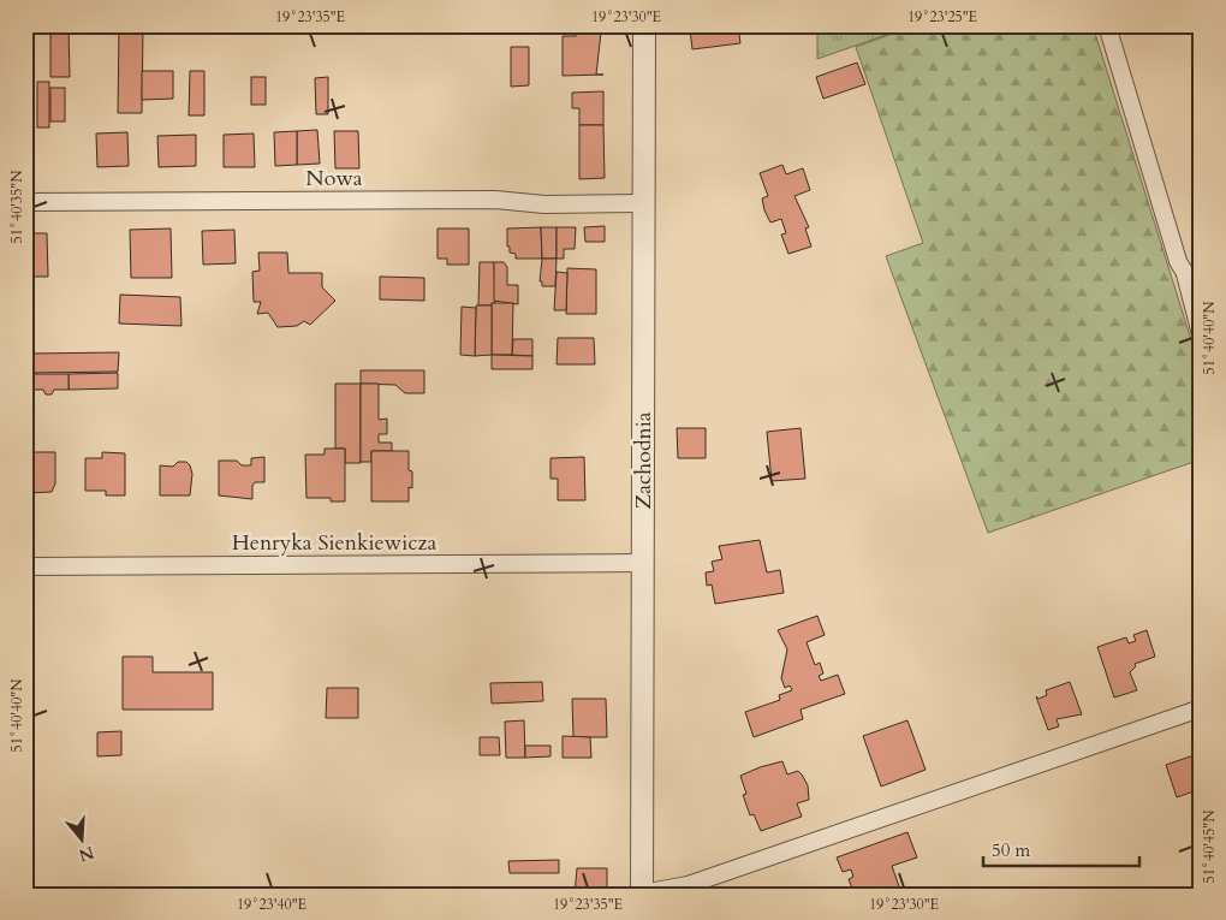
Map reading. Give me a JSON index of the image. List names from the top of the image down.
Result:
{
  "streets": {
    "street": ["Nowa", "Zachodnia", "Henryka Sienkiewicza"]
  },
  "crossings": [
    ["Nowa", "Zachodnia"],
    ["Zachodnia", "Henryka Sienkiewicza"]
  ],
  "scale_bar": "50 m",
  "north": "bottom",
  "coordinates": [
    "19°23'35\"E",
    "19°23'30\"E",
    "19°23'25\"E",
    "51°40'35\"N",
    "51°40'40\"N",
    "51°40'45\"N",
    "19°23'40\"E"
  ]
}
